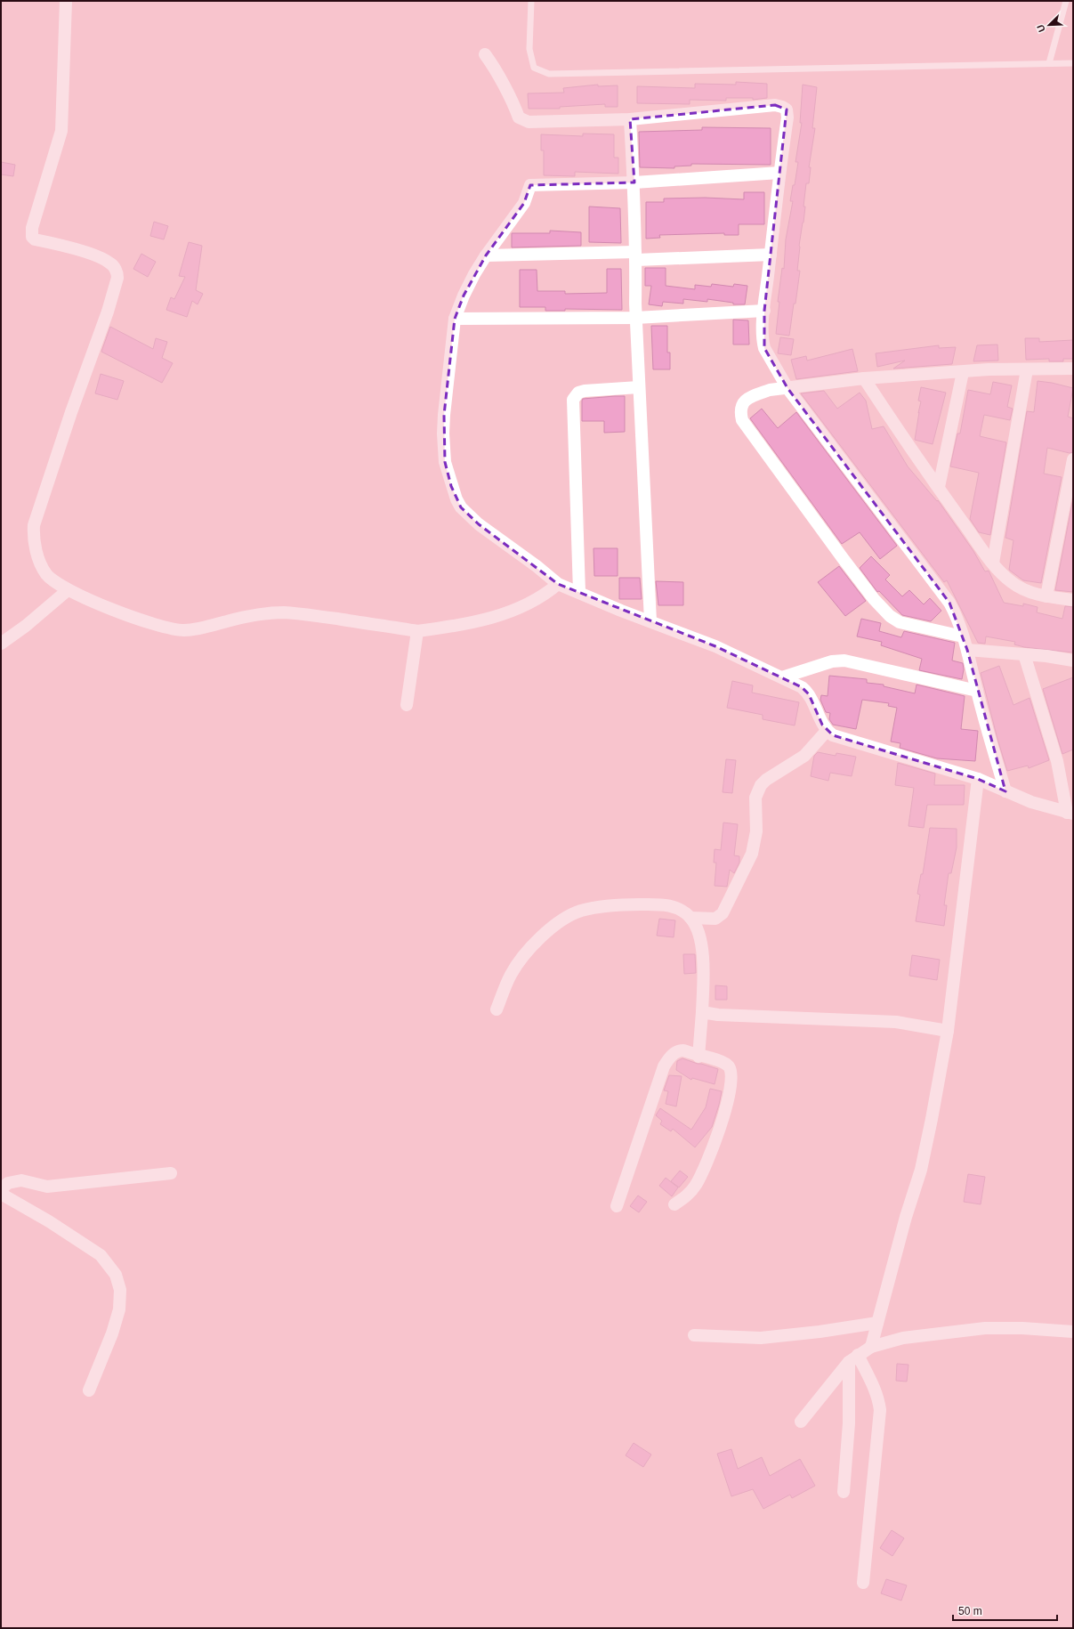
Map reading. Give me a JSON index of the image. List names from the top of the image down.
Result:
{
  "scale_bar": "50 m",
  "north": "bottom left"
}
